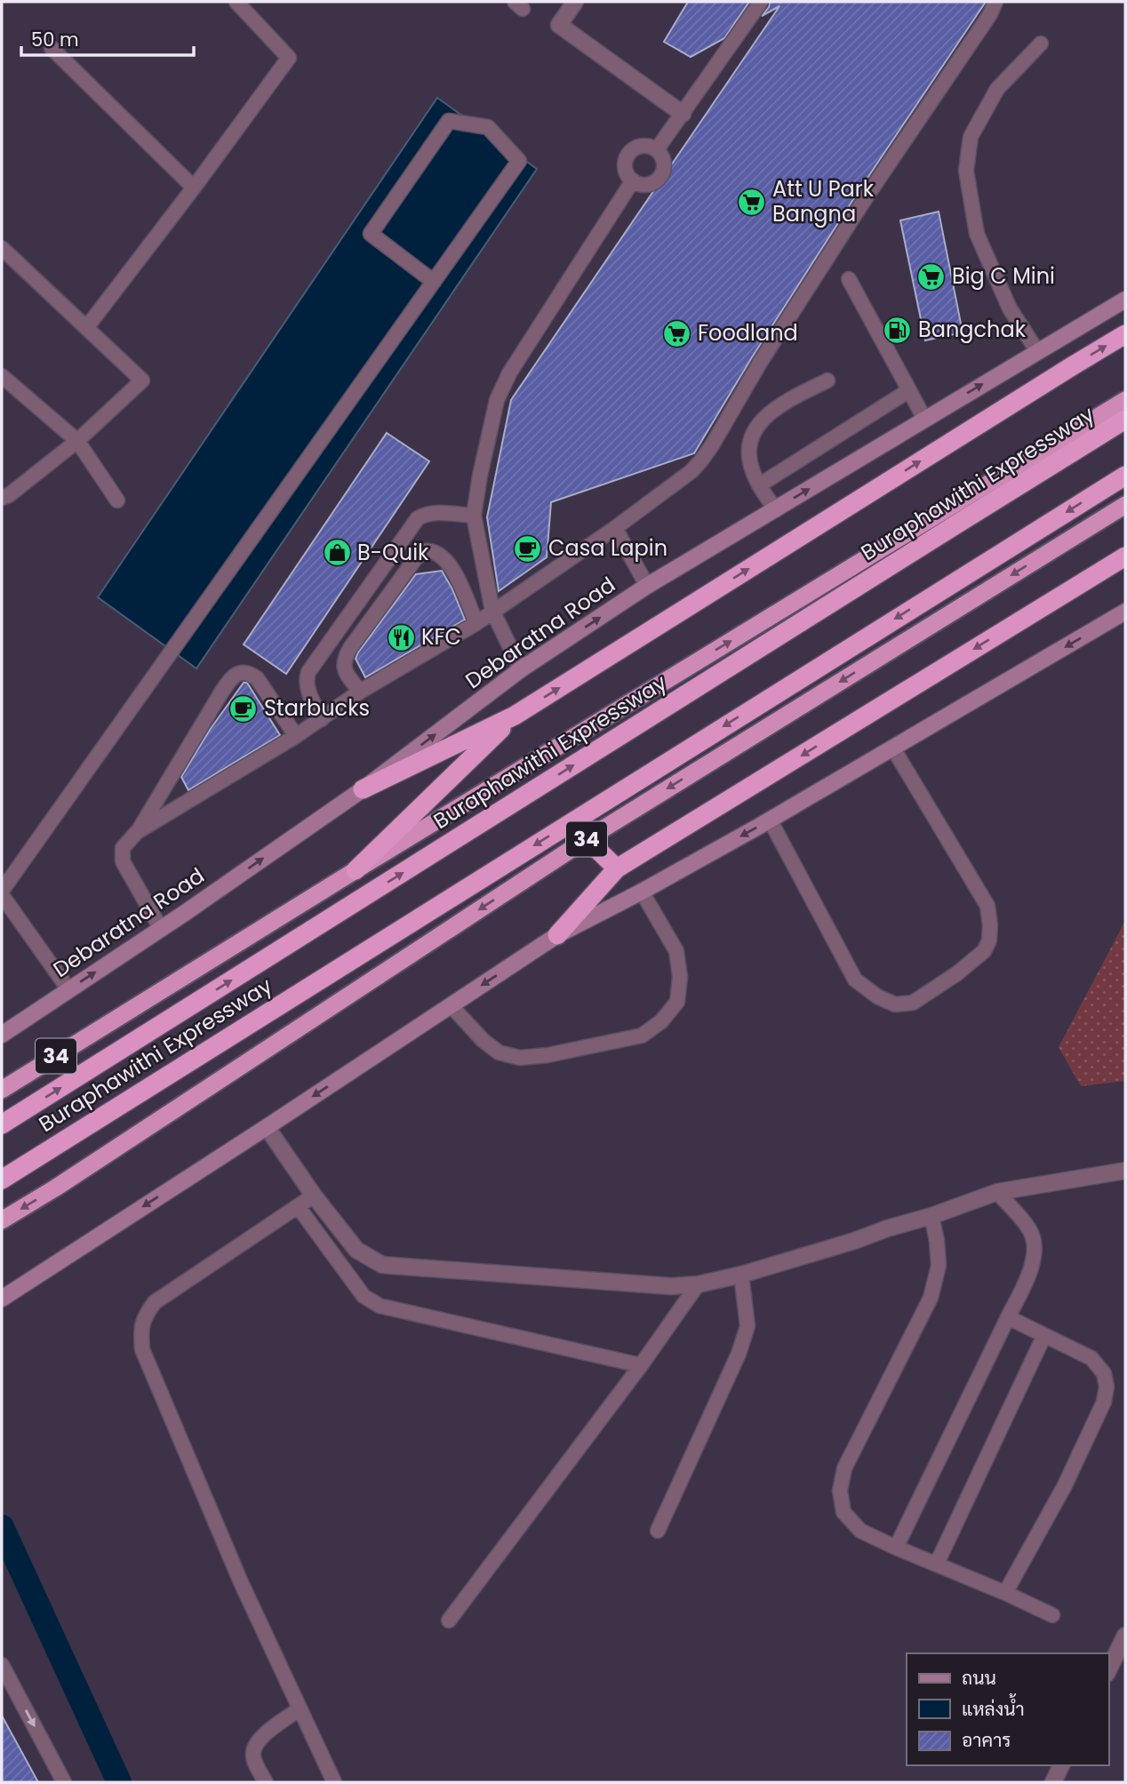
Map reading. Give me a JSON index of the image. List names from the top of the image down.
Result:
{
  "streets": {
    "highway": ["Buraphawithi Expressway", "34"],
    "main road": ["Debaratna Road"]
  },
  "one_way": ["Debaratna Road"],
  "places": {
    "supermarket": ["Att U Park Bangna", "Big C Mini", "Foodland"],
    "fuel station": ["Bangchak"],
    "cafe": ["Casa Lapin", "Starbucks"],
    "shop": ["B-Quik"],
    "restaurant": ["KFC"]
  },
  "legend": ["ถนน", "แหล่งน้ำ", "อาคาร"],
  "scale_bar": "50 m"
}
